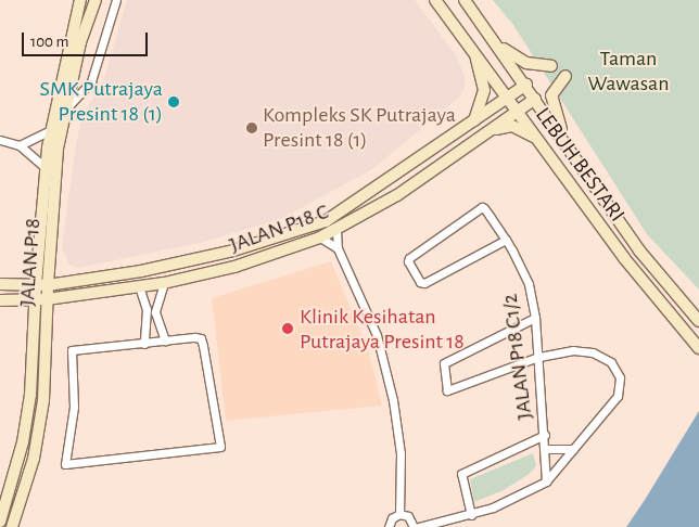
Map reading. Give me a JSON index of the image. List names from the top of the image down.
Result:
{
  "streets": {
    "street": [
      "LEBUH BESTARI",
      "JALAN P18 C",
      "JALAN P18",
      "JALAN P18 C1/2"
    ]
  },
  "crossings": [
    ["LEBUH BESTARI", "JALAN P18 C"],
    ["JALAN P18 C", "JALAN P18"]
  ],
  "parks": ["Taman Wawasan"],
  "places": ["SMK Putrajaya Presint 18 (1)", "Kompleks SK Putrajaya Presint 18 (1)", "Klinik Kesihatan Putrajaya Presint 18"],
  "scale_bar": "100 m"
}
